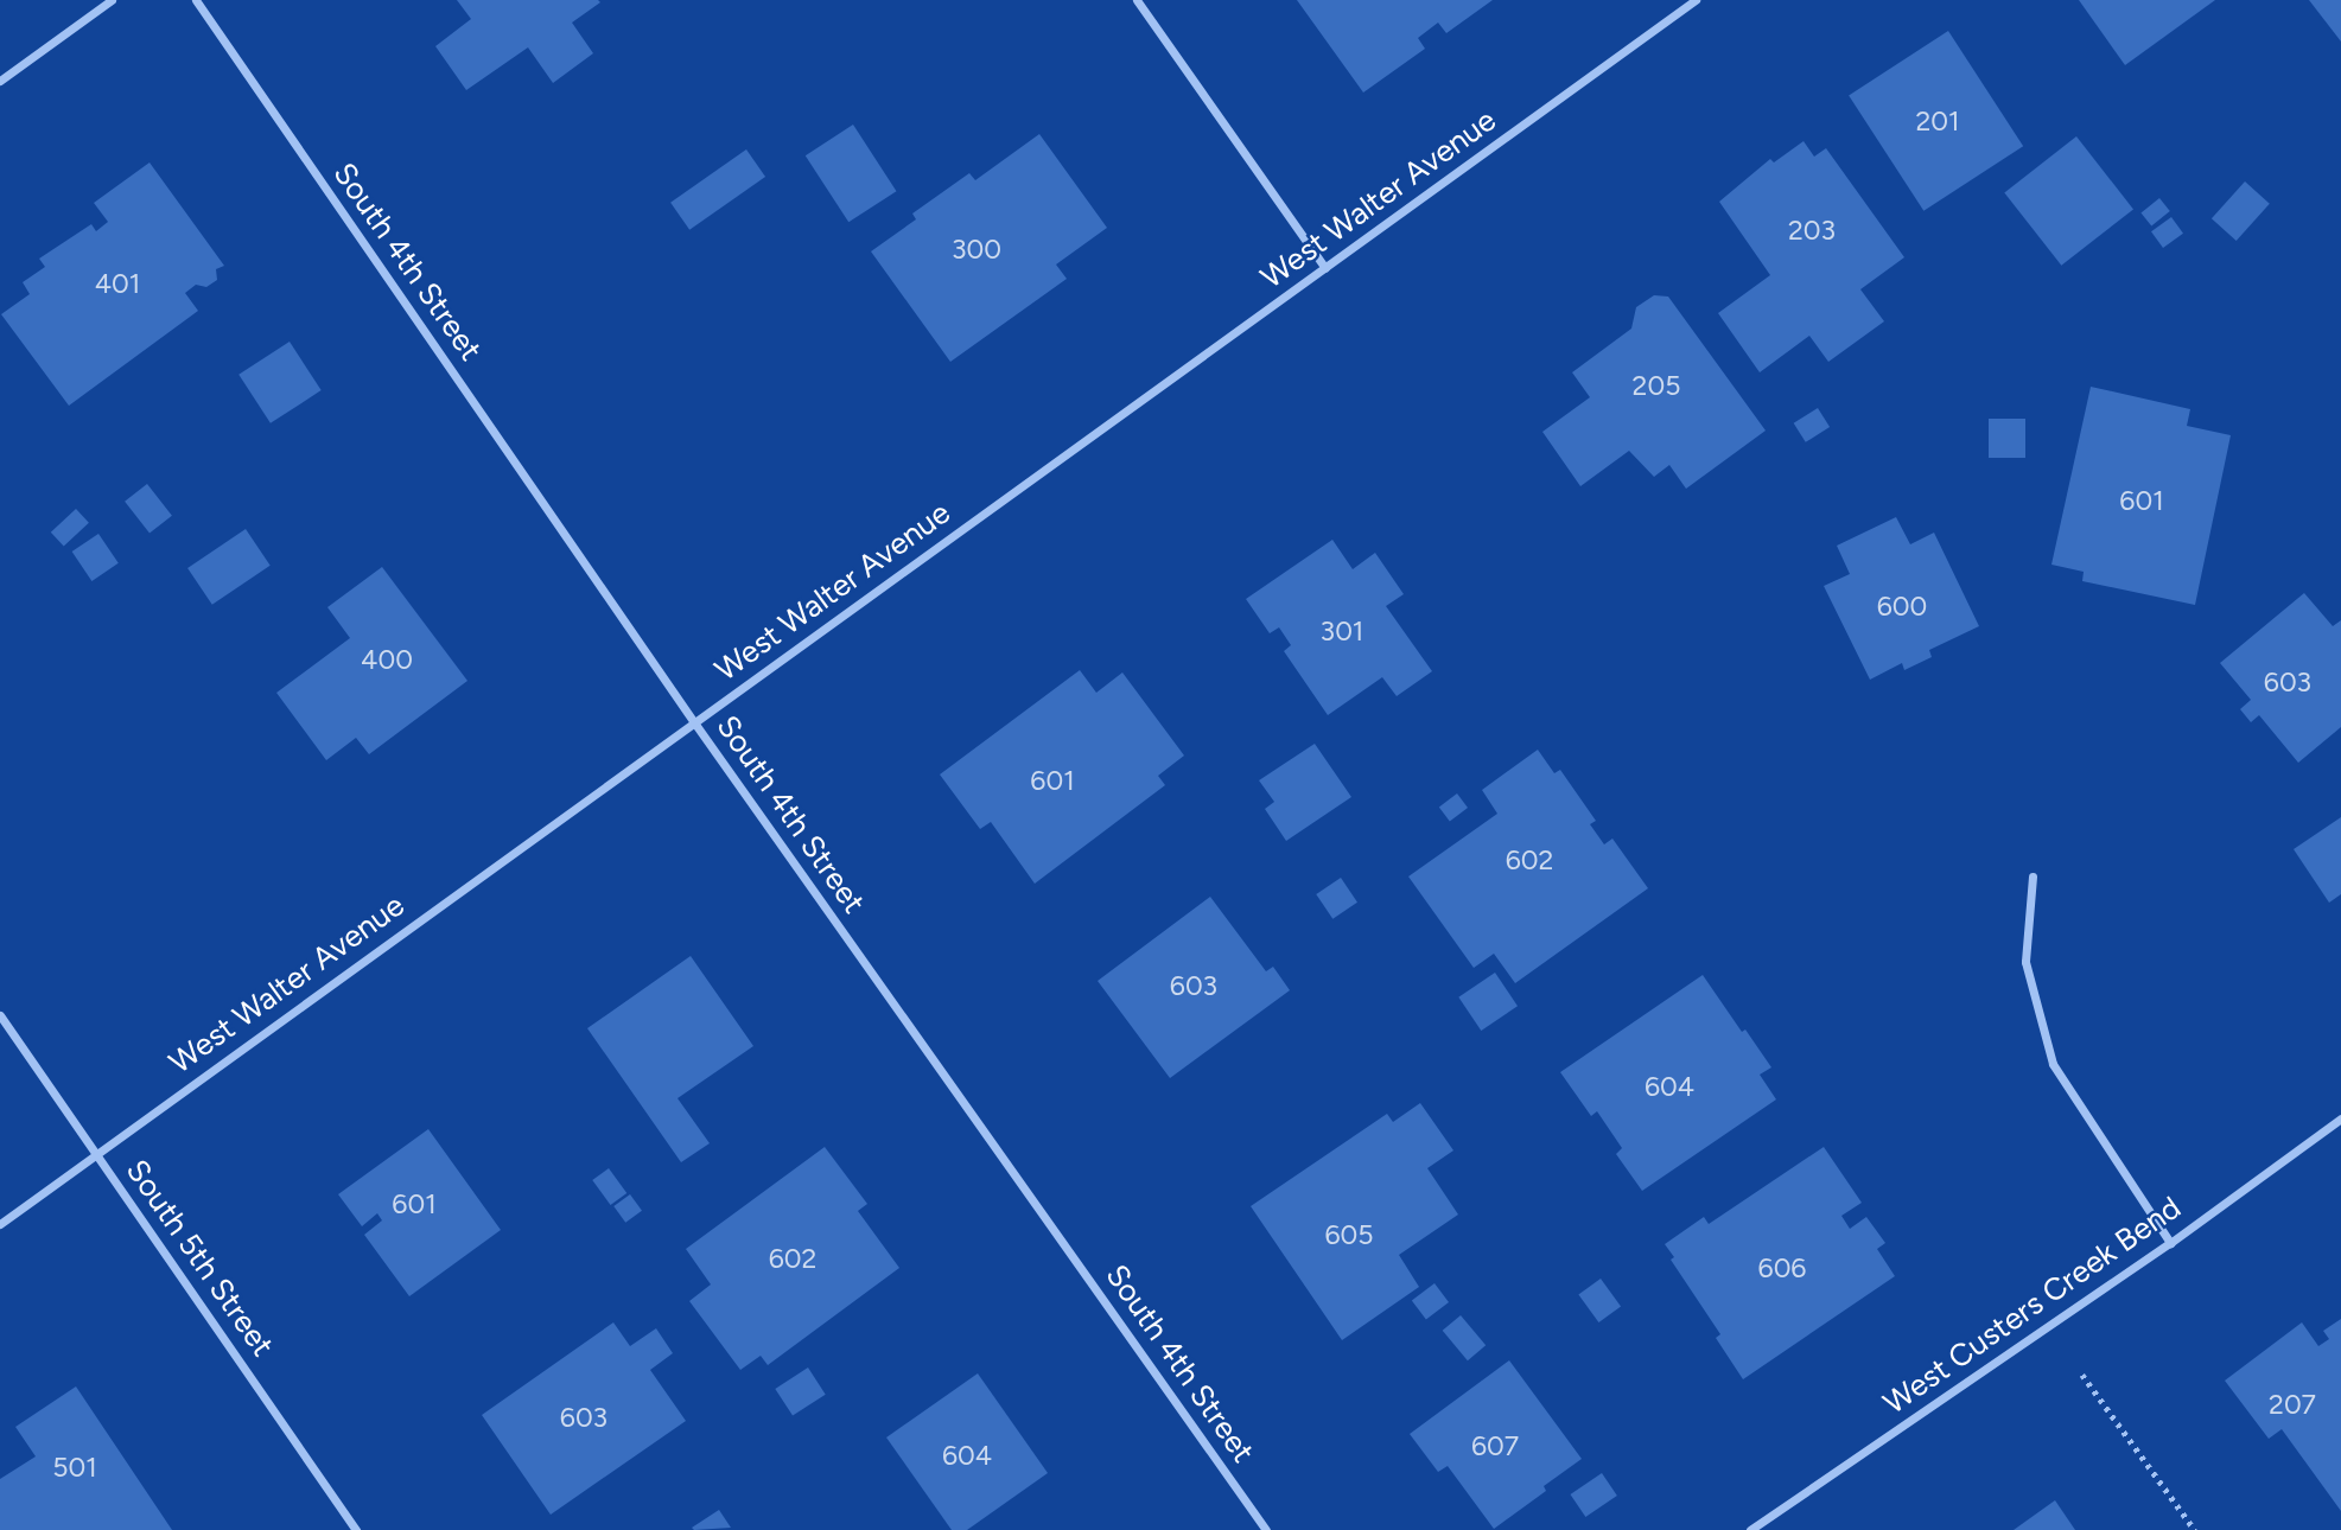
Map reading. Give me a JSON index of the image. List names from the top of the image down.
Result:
{
  "streets": {
    "street": [
      "West Walter Avenue",
      "South 4th Street",
      "South 5th Street",
      "West Custers Creek Bend"
    ]
  },
  "crossings": [
    ["West Walter Avenue", "South 4th Street"],
    ["West Walter Avenue", "South 5th Street"]
  ],
  "house_numbers": [
    "201",
    "203",
    "300",
    "401",
    "205",
    "601",
    "600",
    "301",
    "400",
    "603",
    "601",
    "602",
    "603",
    "604",
    "601",
    "605",
    "602",
    "606",
    "207",
    "603",
    "607",
    "604",
    "501"
  ]
}
